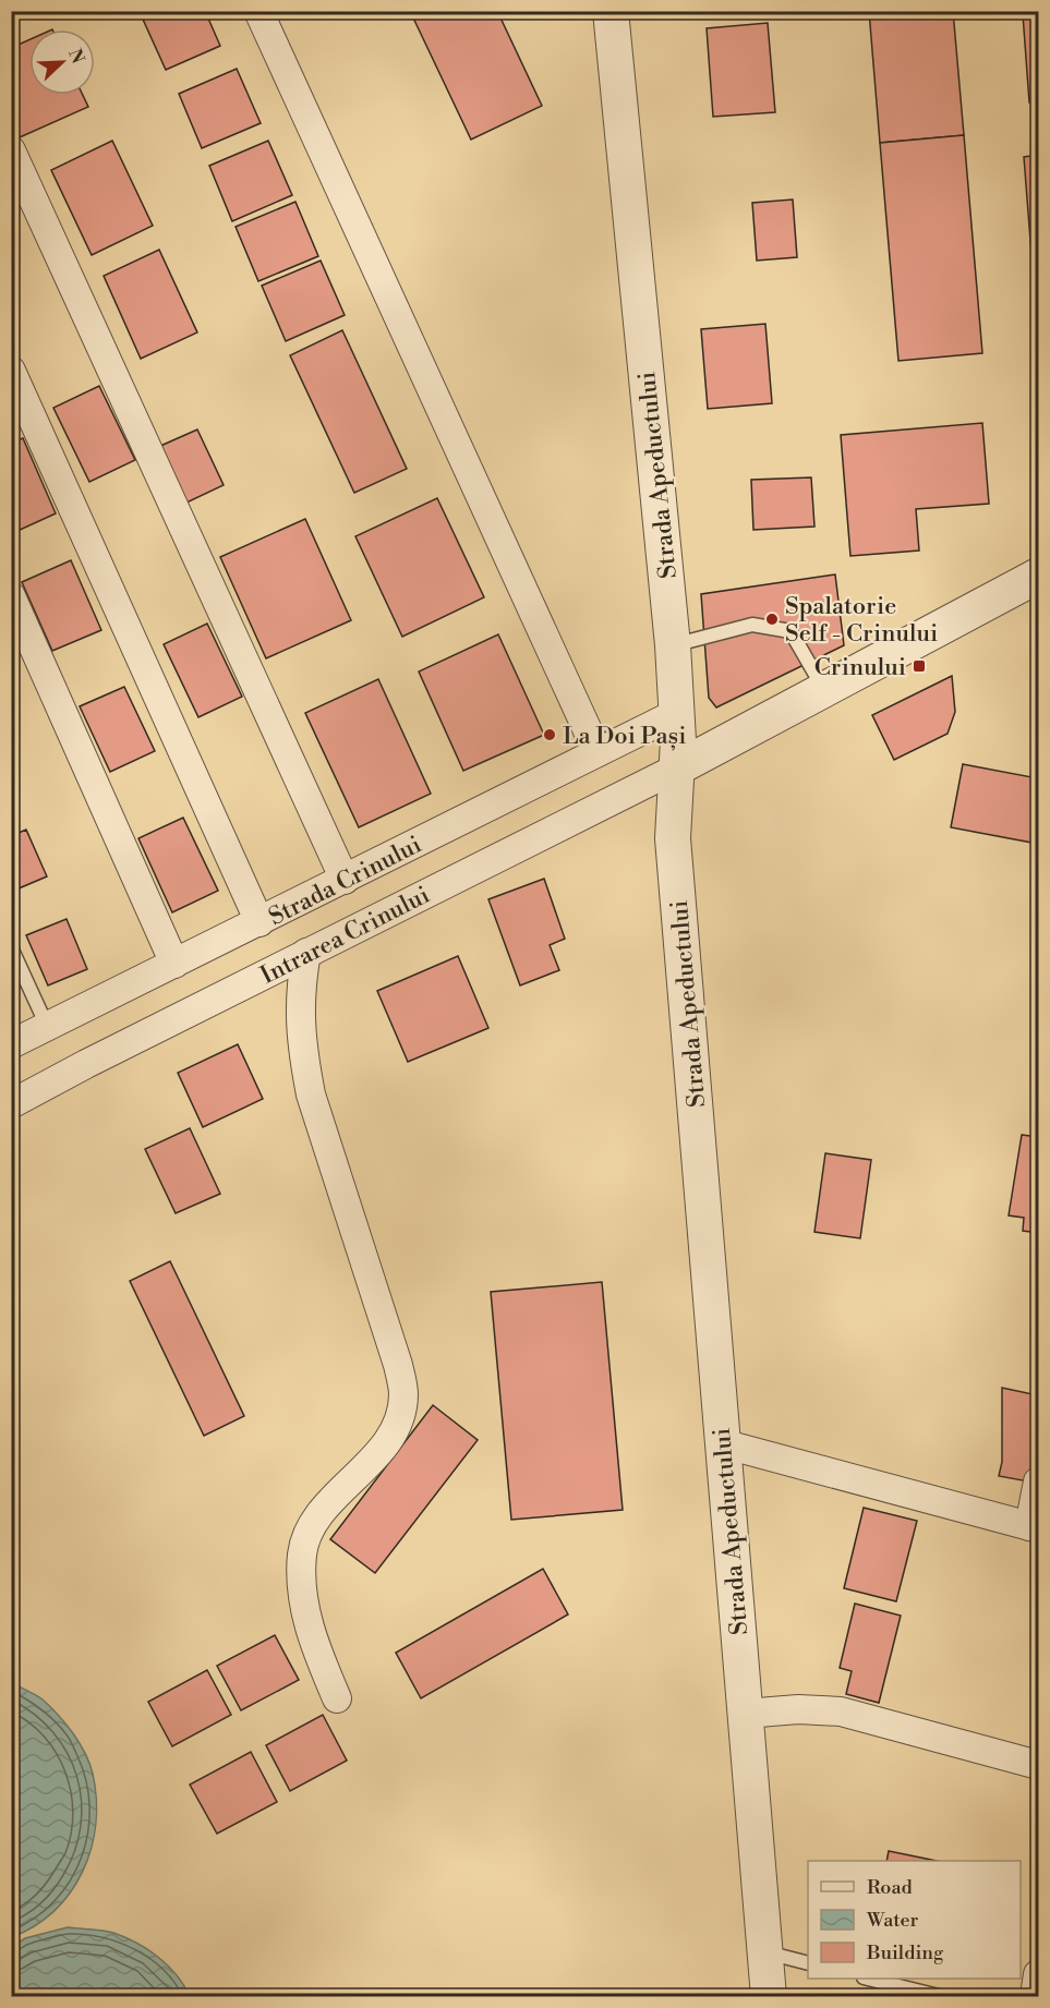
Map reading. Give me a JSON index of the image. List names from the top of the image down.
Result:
{
  "streets": {
    "street": ["Strada Apeductului", "Strada Crinului", "Intrarea Crinului"]
  },
  "crossings": [
    ["Strada Apeductului", "Strada Crinului"],
    ["Strada Apeductului", "Intrarea Crinului"]
  ],
  "places": {
    "other": ["Spalatorie Self - Crinului", "La Doi Pași"],
    "transit": ["Crinului"]
  },
  "legend": ["Road", "Water", "Building"],
  "north": "top right"
}
